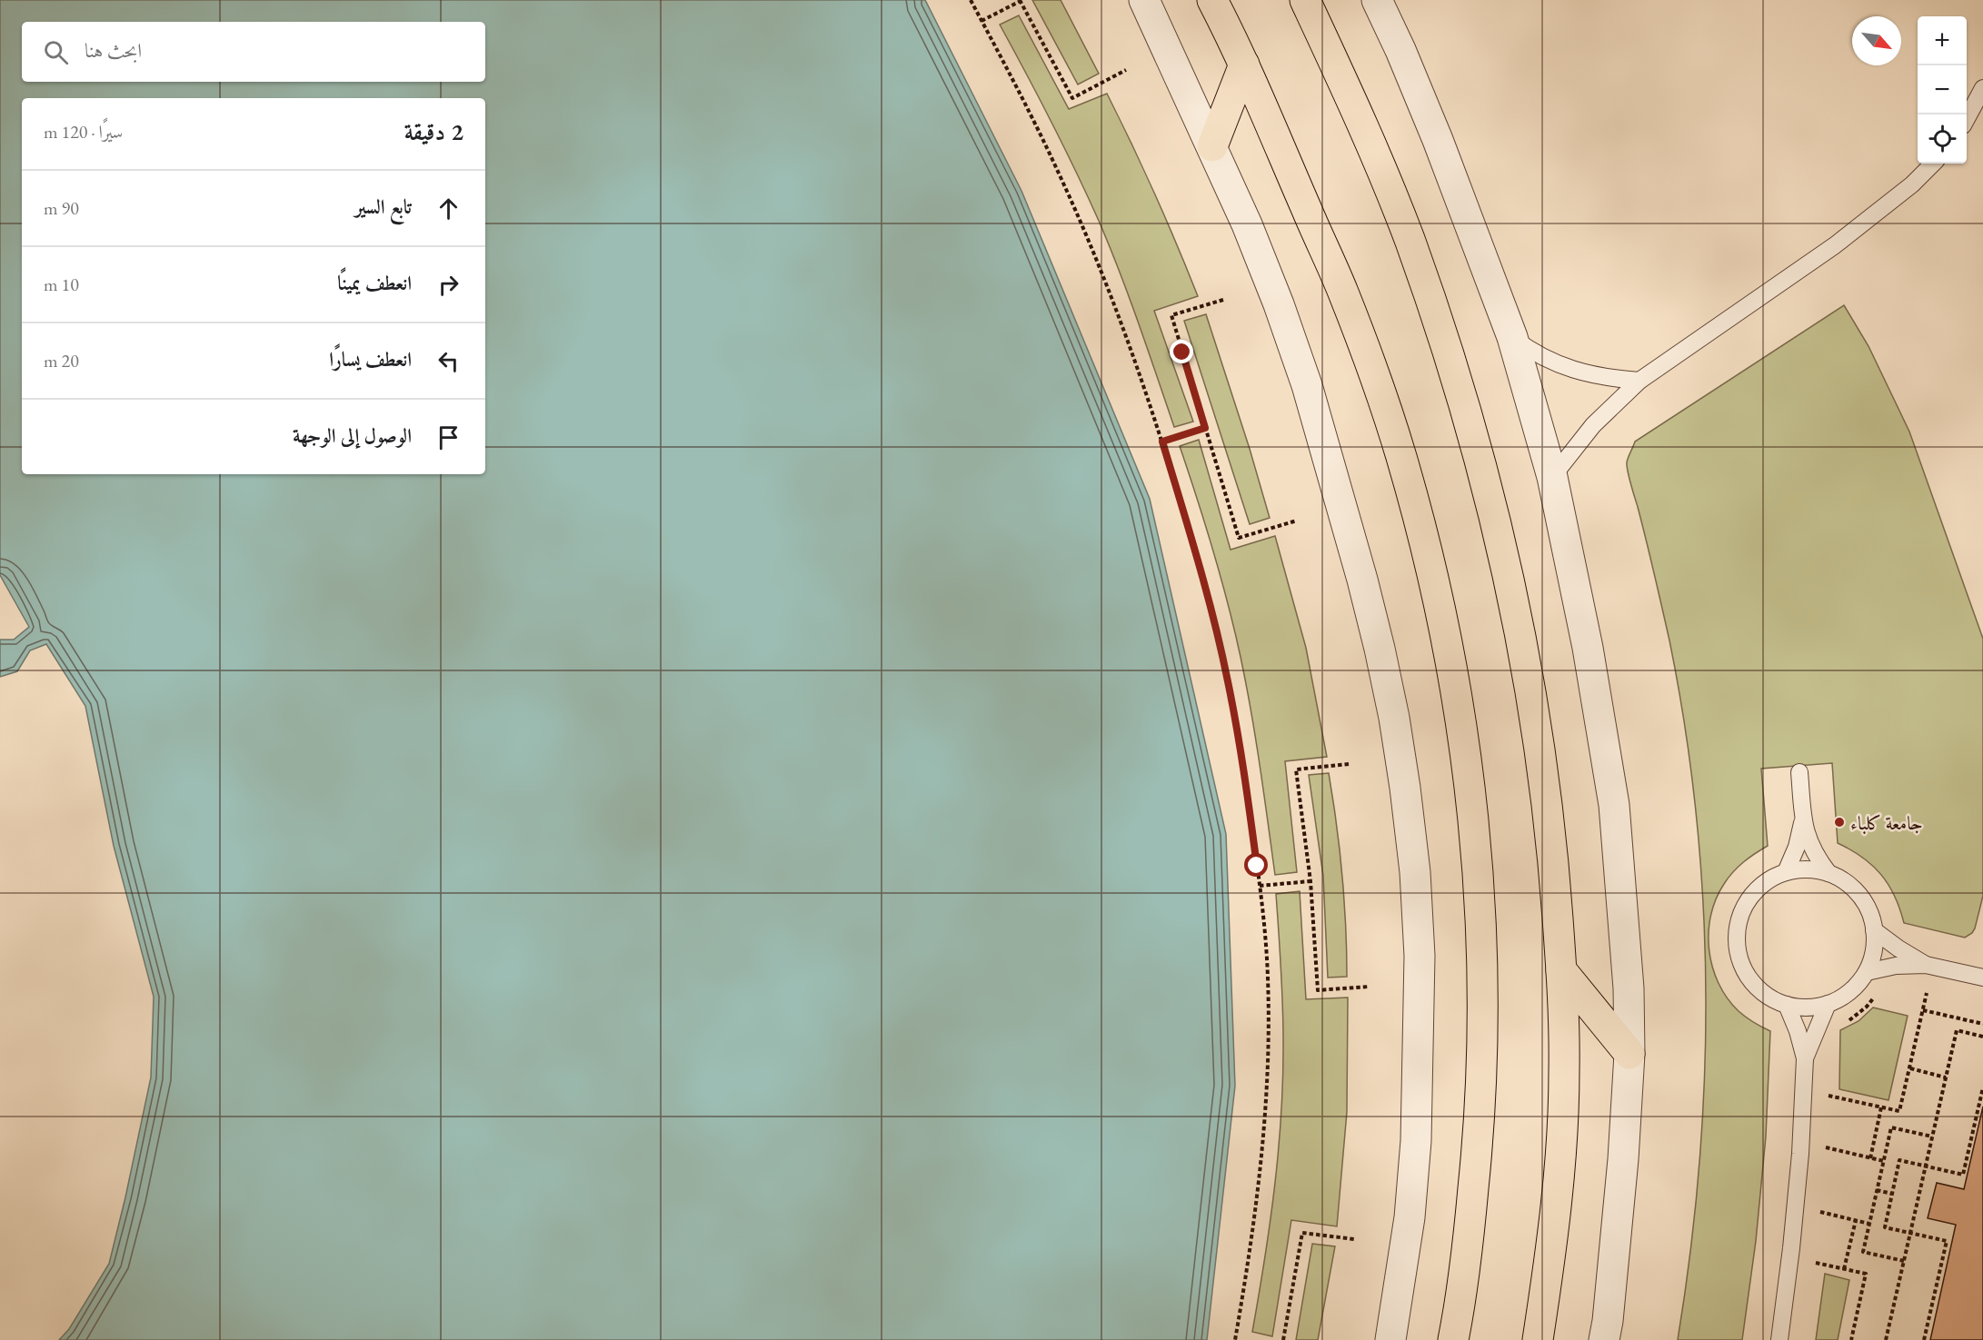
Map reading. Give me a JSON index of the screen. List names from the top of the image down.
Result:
{
  "places": ["جامعة كلباء"],
  "north": "bottom right",
  "page": {
    "map_buttons": ["+", "−"],
    "search": "ابحث هنا",
    "heading": ["2 دقيقة", "سيرًا · 120 m"],
    "list": [
      ["تابع السير", "90 m"],
      ["انعطف يمينًا", "10 m"],
      ["انعطف يسارًا", "20 m"],
      "الوصول إلى الوجهة"
    ]
  }
}
